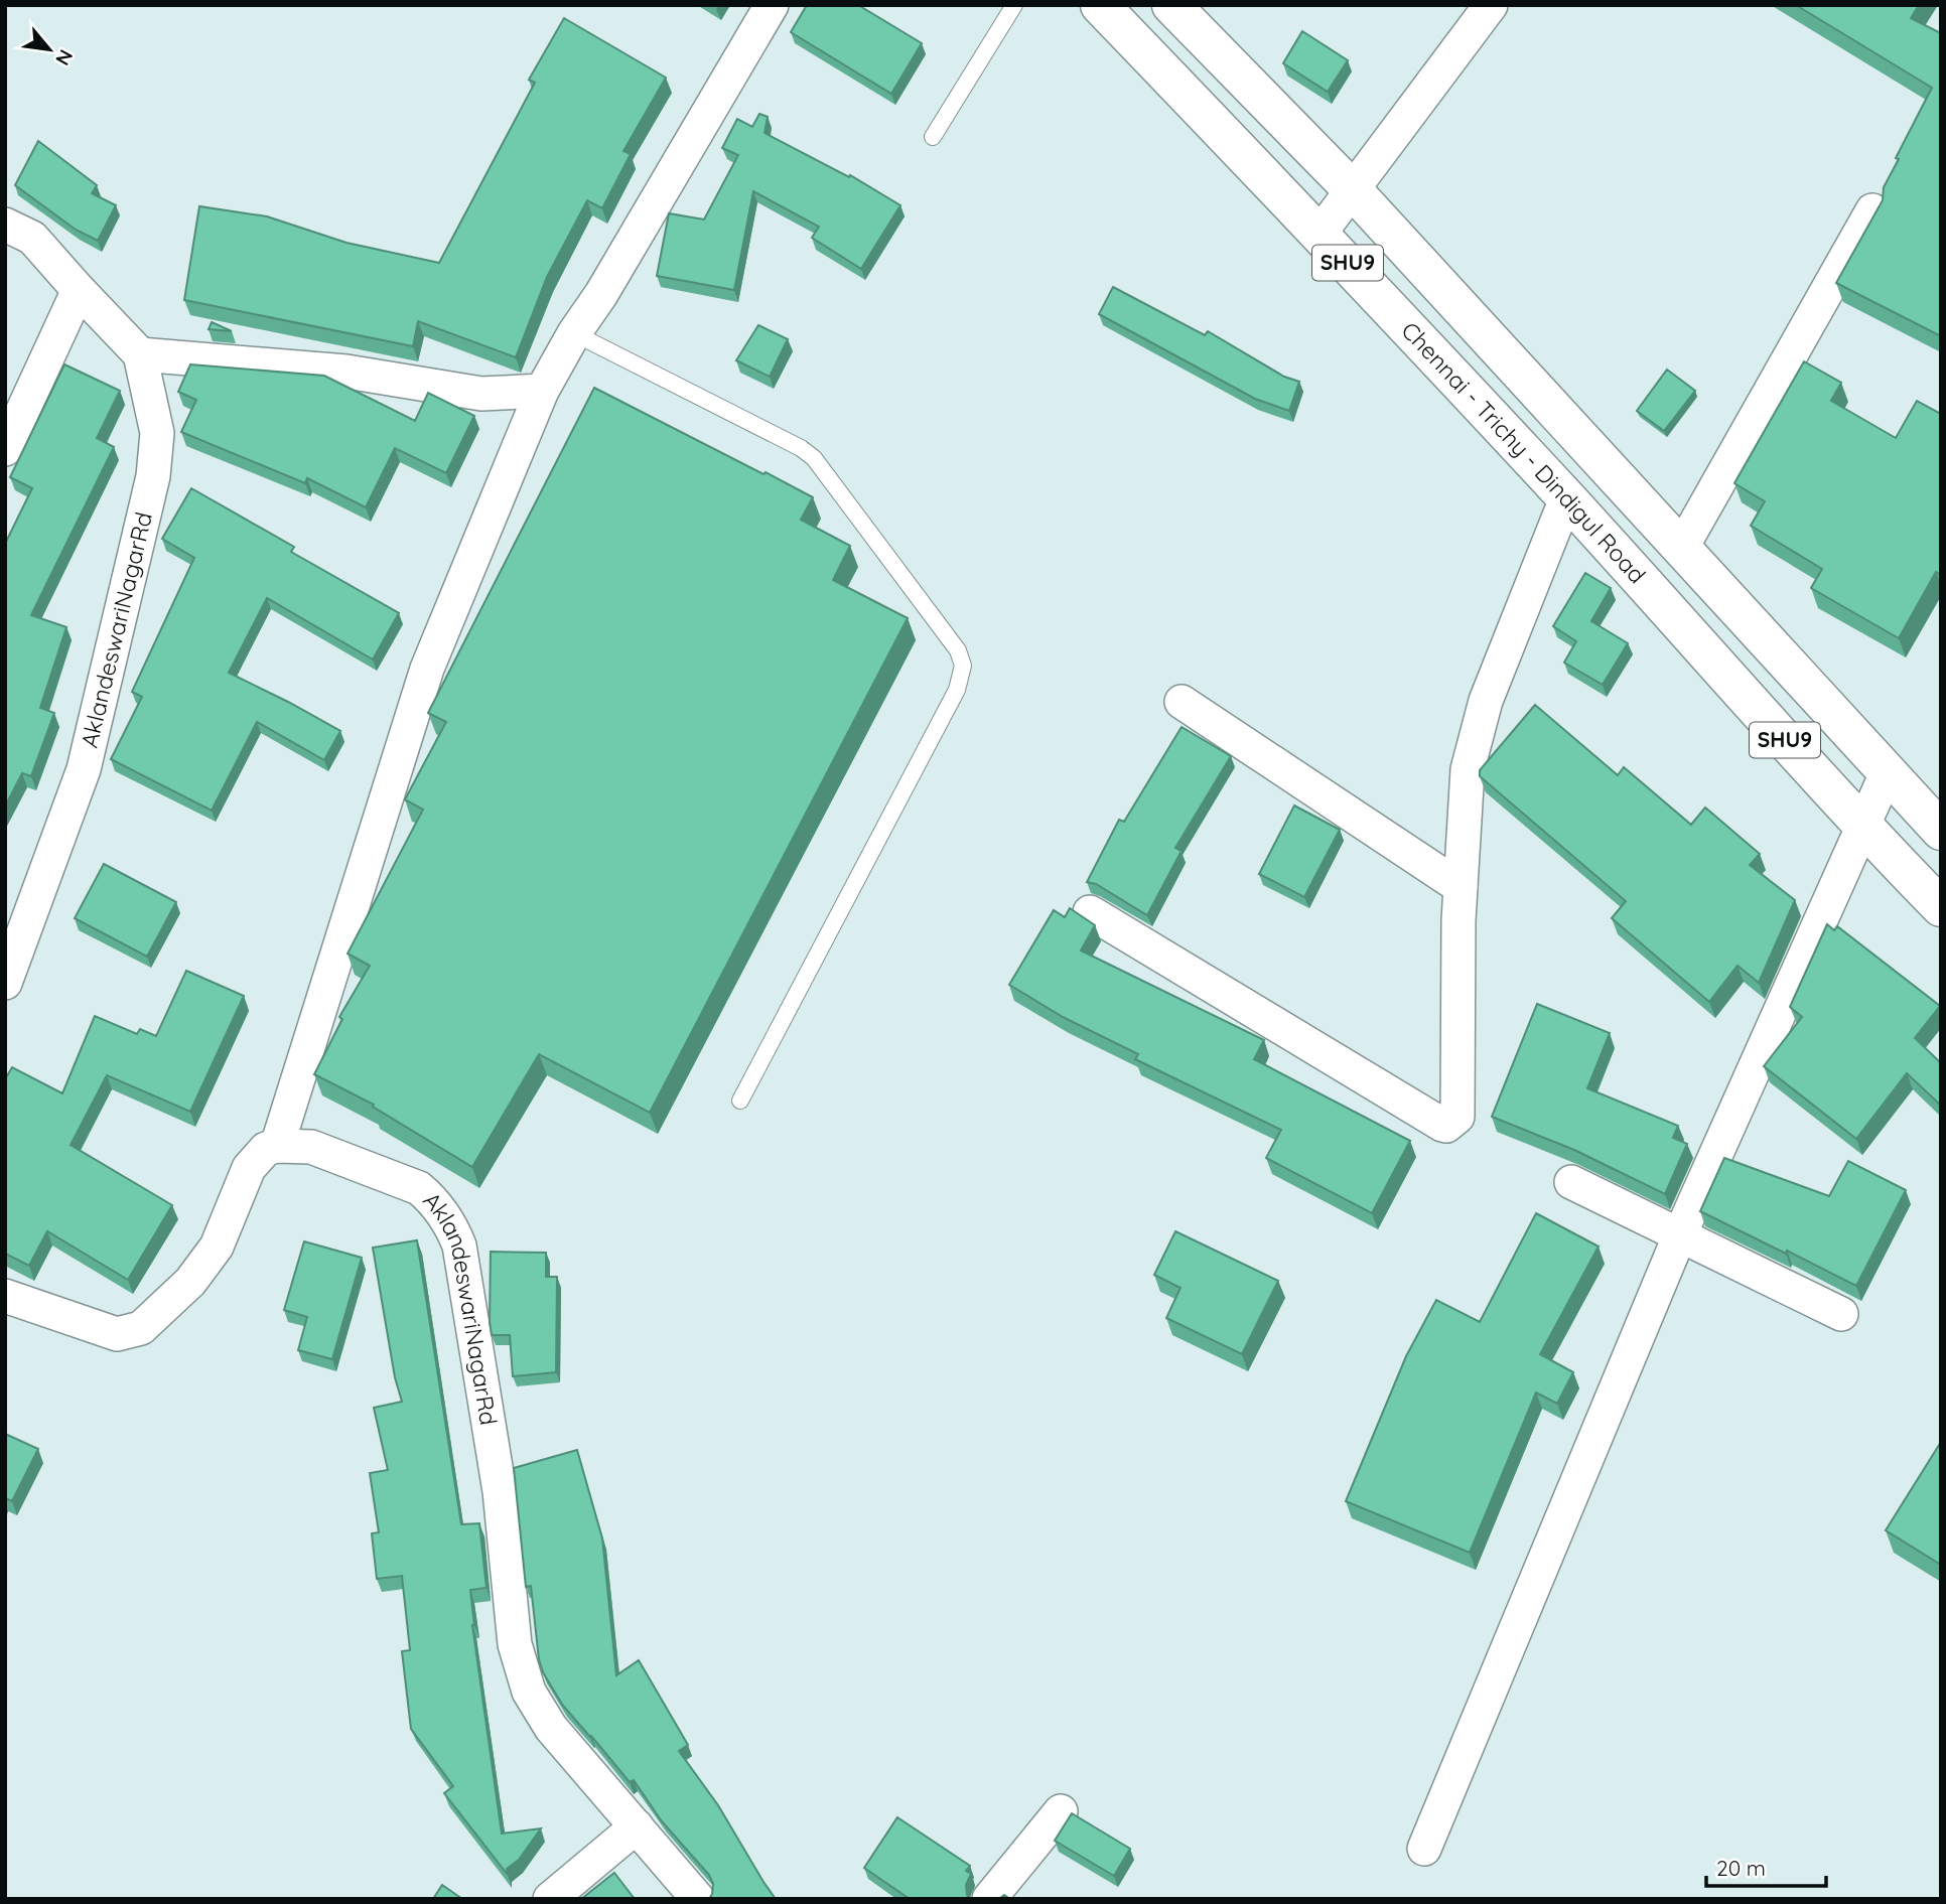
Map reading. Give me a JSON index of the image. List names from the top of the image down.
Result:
{
  "streets": {
    "highway": ["SHU9", "Chennai - Trichy - Dindigul Road"],
    "street": ["AklandeswariNagarRd"]
  },
  "scale_bar": "20 m",
  "north": "bottom right"
}
